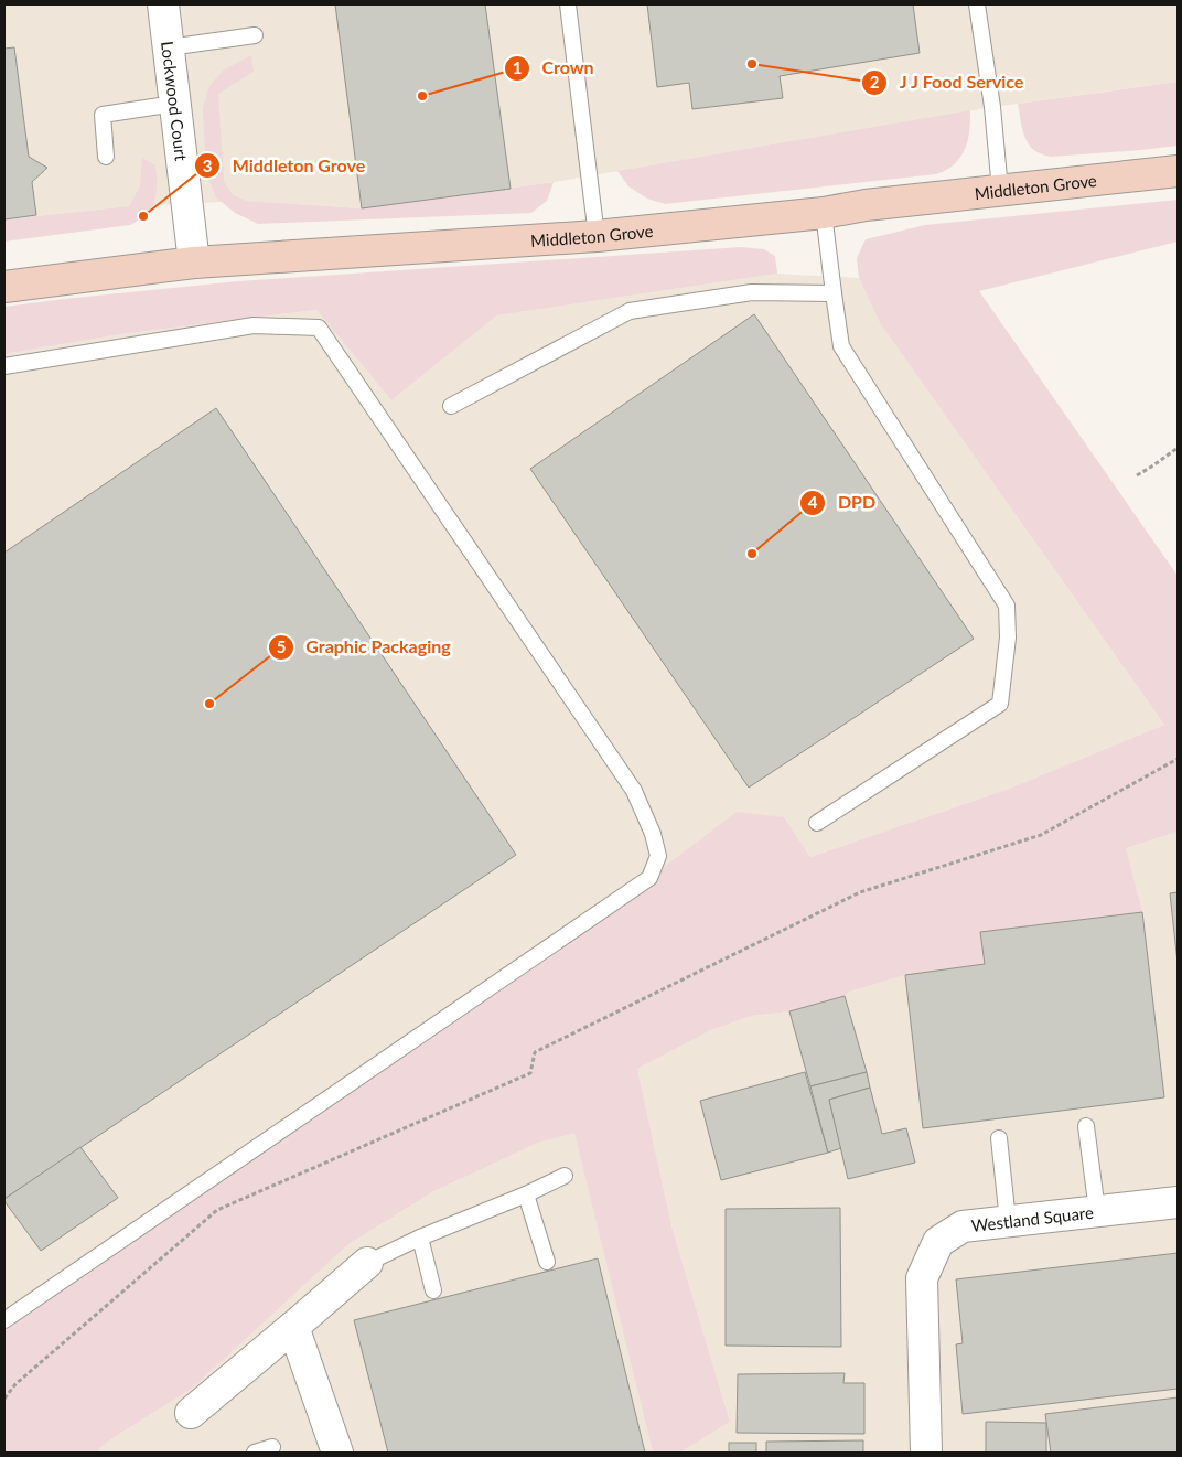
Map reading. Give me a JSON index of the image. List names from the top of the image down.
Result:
{
  "streets": {
    "street": ["Lockwood Court", "Middleton Grove", "Westland Square"]
  },
  "crossings": [
    ["Lockwood Court", "Middleton Grove"]
  ],
  "places": [
    "J J Food Service",
    "Crown",
    "Middleton Grove",
    "DPD",
    "Graphic Packaging"
  ]
}
